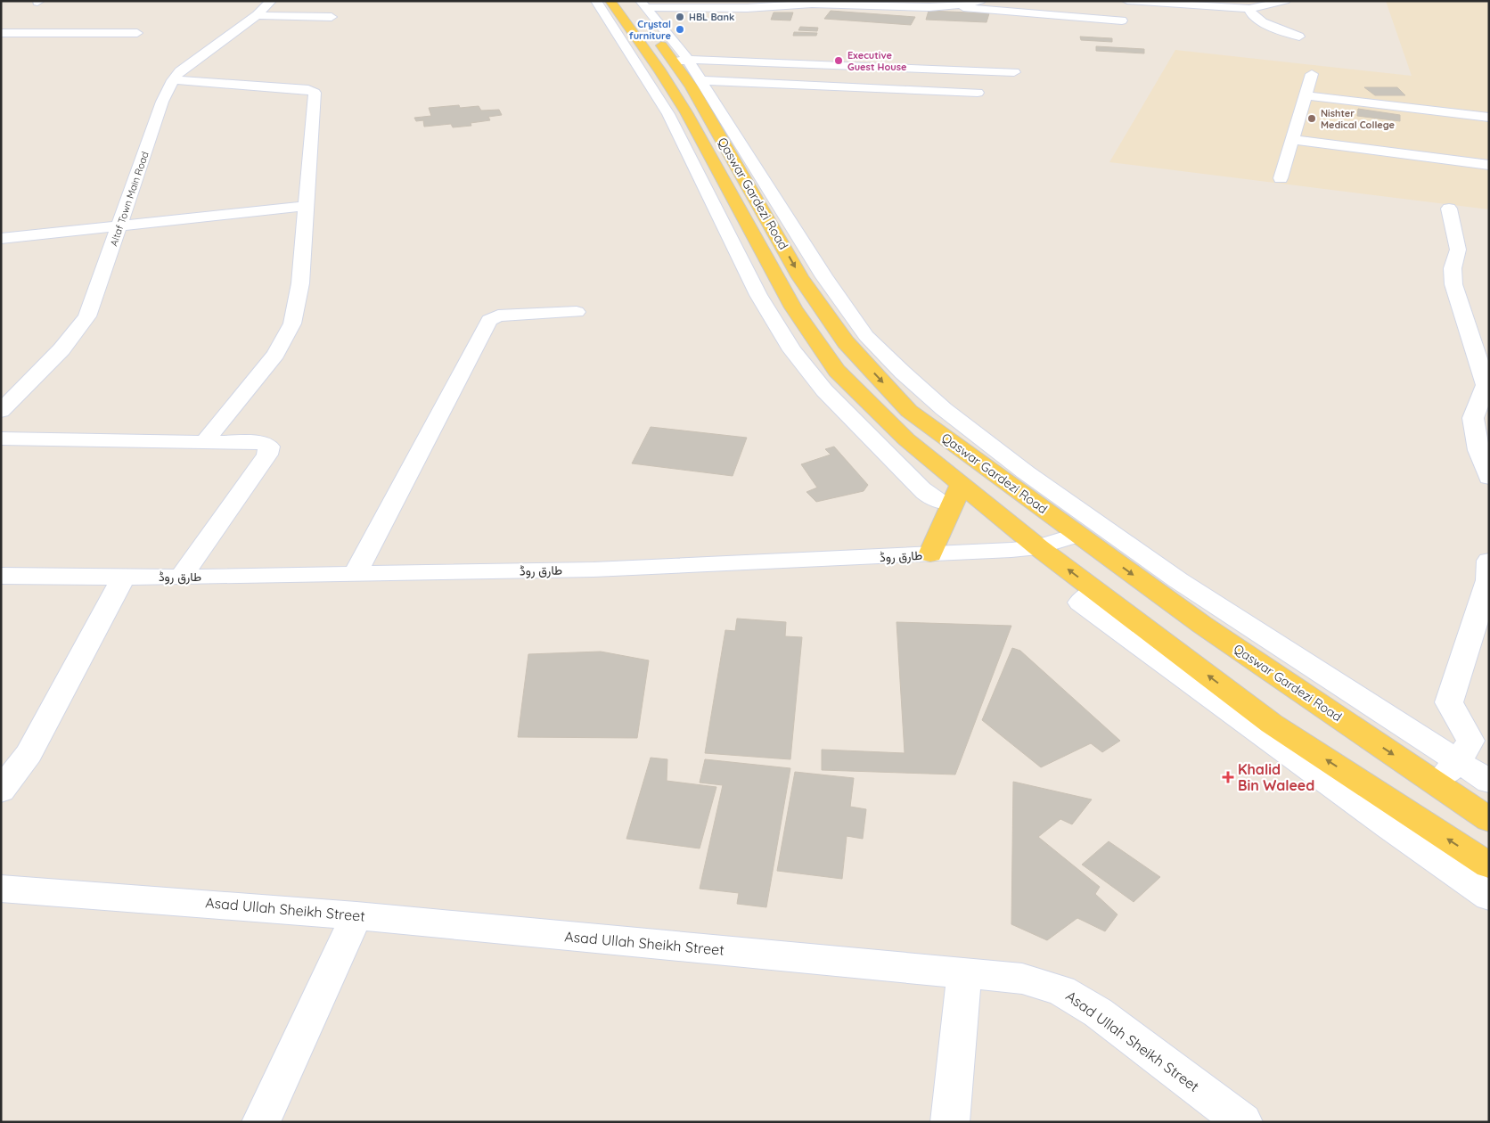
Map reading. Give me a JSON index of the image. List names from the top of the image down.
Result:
{
  "streets": {
    "main road": ["Qaswar Gardezi Road"],
    "street": ["Altaf Town Main Road", "طارق روڈ", "Asad Ullah Sheikh Street"]
  },
  "crossings": [
    ["Qaswar Gardezi Road", "طارق روڈ"]
  ],
  "places": {
    "other": [
      "HBL Bank",
      "Crystal furniture",
      "Executive Guest House",
      "Nishter Medical College"
    ],
    "health": ["Khalid Bin Waleed"]
  }
}
